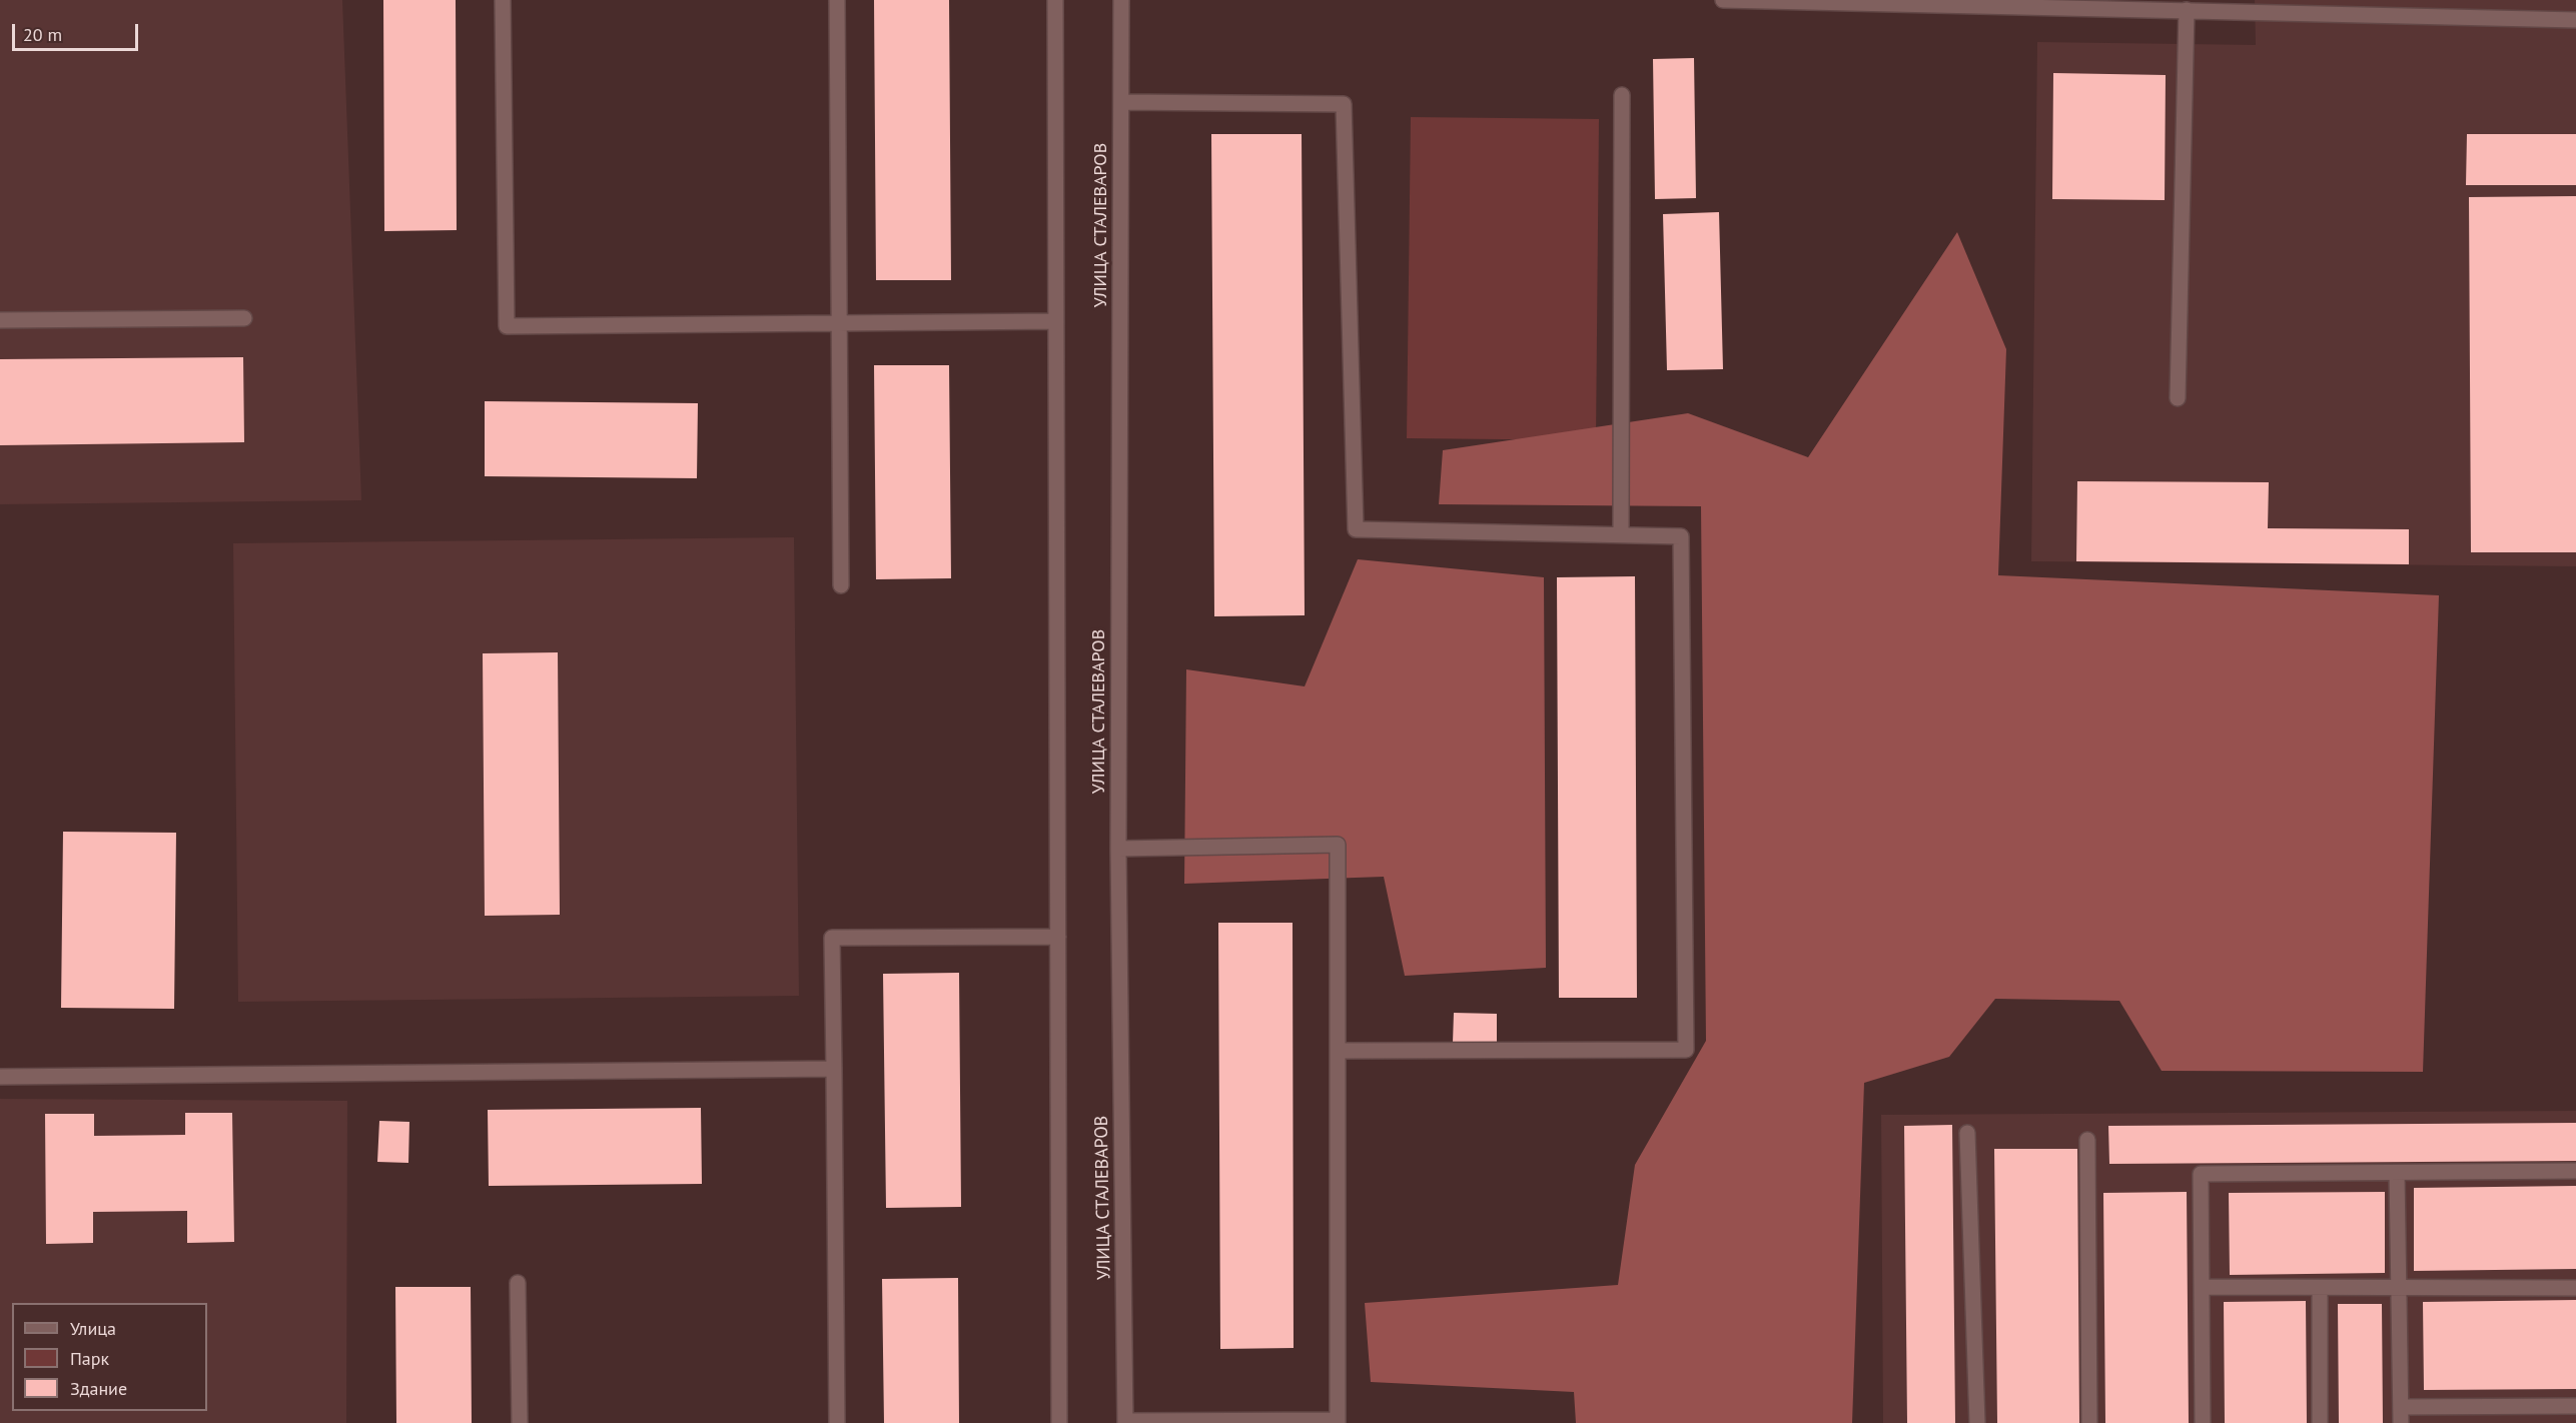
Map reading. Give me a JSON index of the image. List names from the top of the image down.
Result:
{
  "streets": {
    "street": ["УЛИЦА СТАЛЕВАРОВ"]
  },
  "legend": ["Улица", "Парк", "Здание"],
  "scale_bar": "20 m"
}
